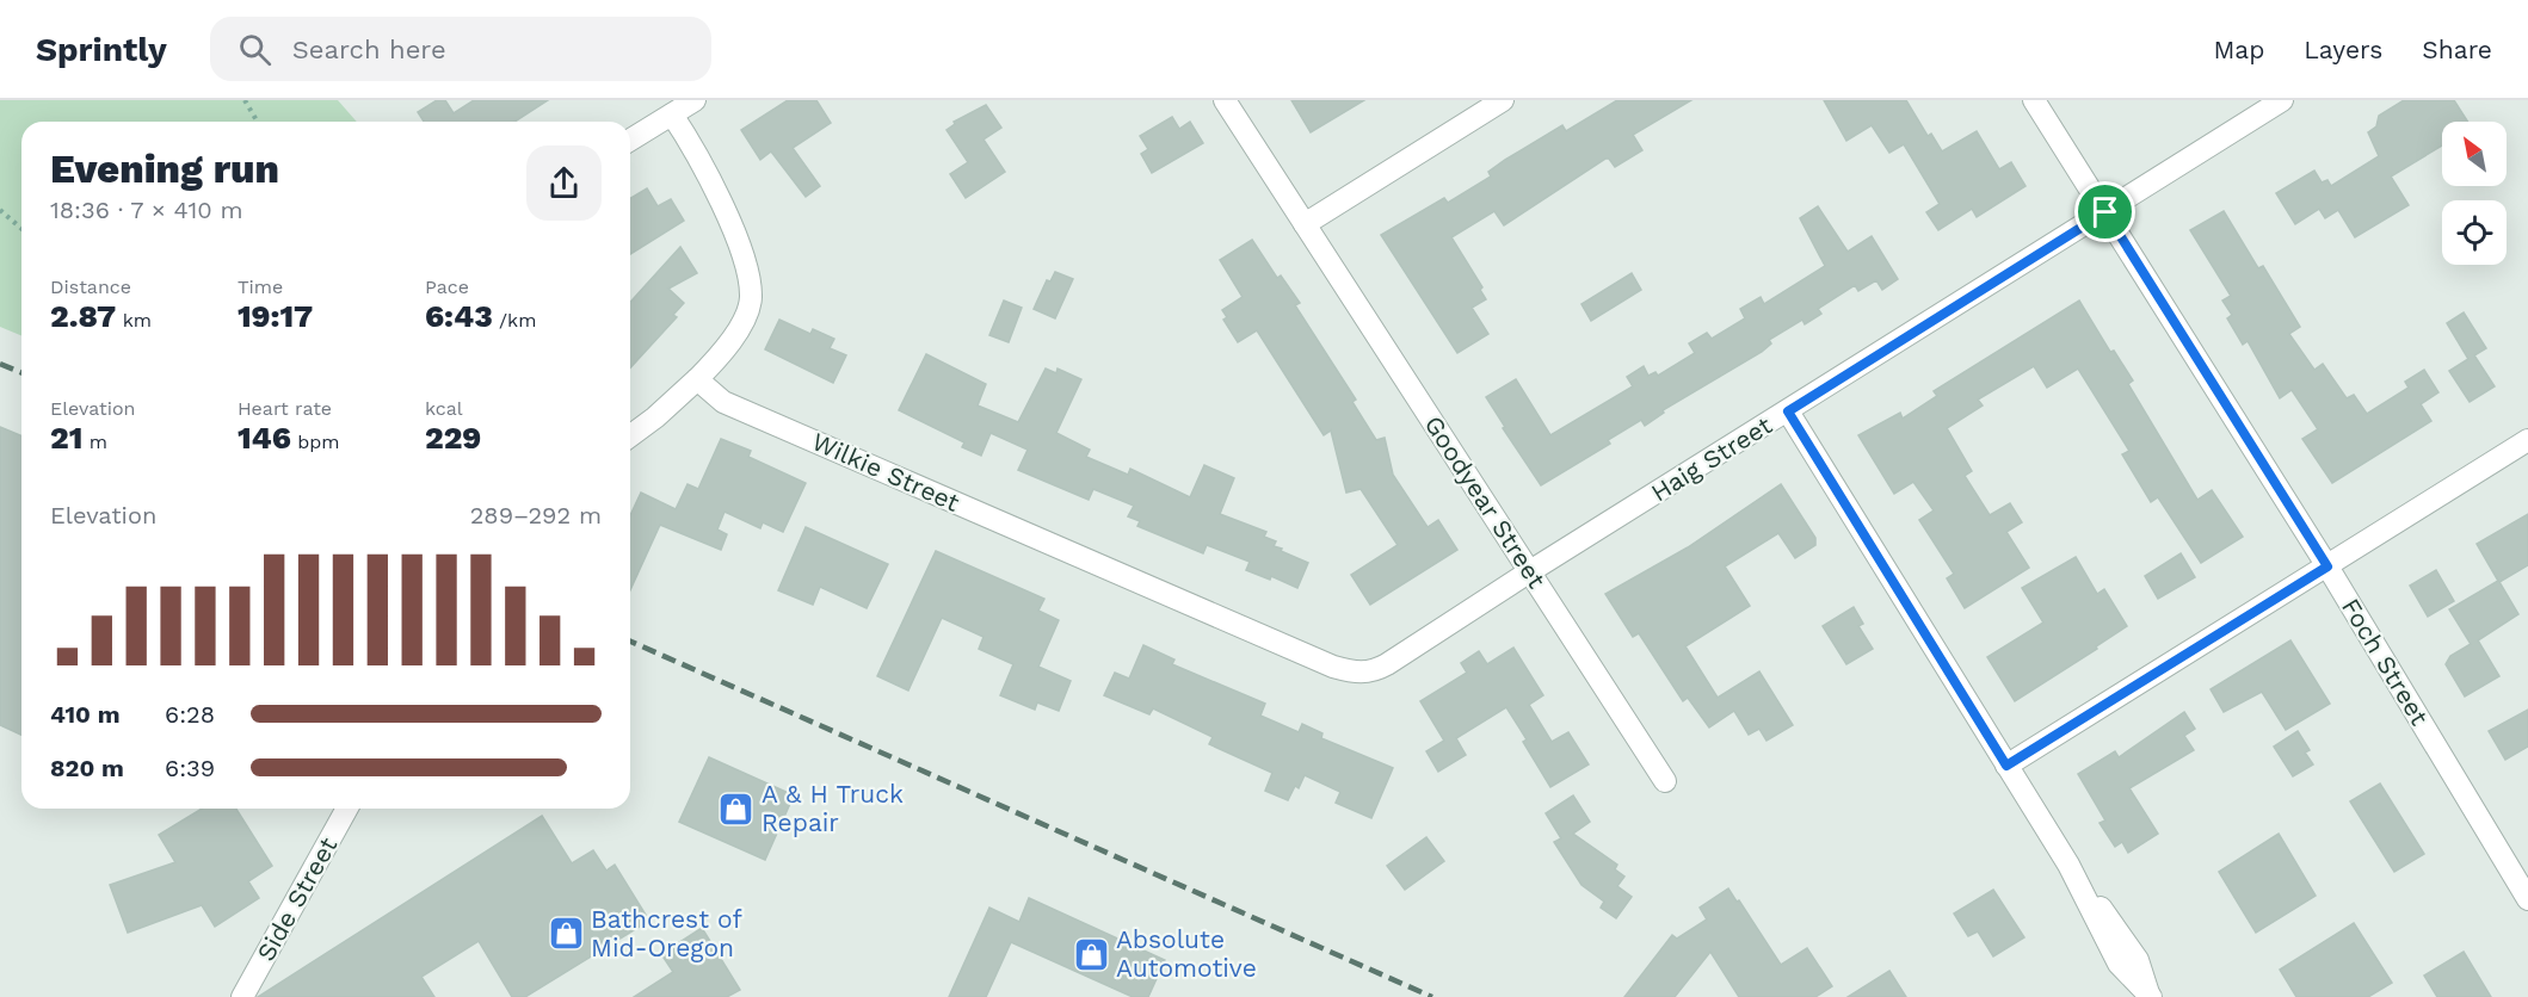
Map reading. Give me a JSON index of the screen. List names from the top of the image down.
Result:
{
  "streets": {
    "street": [
      "Haig Street",
      "Wilkie Street",
      "Goodyear Street",
      "Foch Street",
      "Side Street"
    ]
  },
  "crossings": [
    ["Haig Street", "Wilkie Street"],
    ["Haig Street", "Goodyear Street"],
    ["Haig Street", "Foch Street"]
  ],
  "places": {
    "shop": ["A & H Truck Repair", "Bathcrest of Mid-Oregon", "Absolute Automotive"]
  },
  "north": "top left",
  "page": {
    "header": "Sprintly",
    "search": "Search here",
    "nav": ["Map", "Layers", "Share"],
    "heading": ["Evening run", "18:36 · 7 × 410 m"],
    "stats": [
      ["Distance", "2.87 km"],
      ["Time", "19:17"],
      ["Pace", "6:43 /km"],
      ["Elevation", "21 m"],
      ["Heart rate", "146 bpm"],
      ["kcal", "229"]
    ],
    "chart": ["Elevation", "289–292 m"],
    "list": [
      {
        "name": "410 m",
        "note": "6:28"
      },
      {
        "name": "820 m",
        "note": "6:39"
      }
    ]
  }
}
